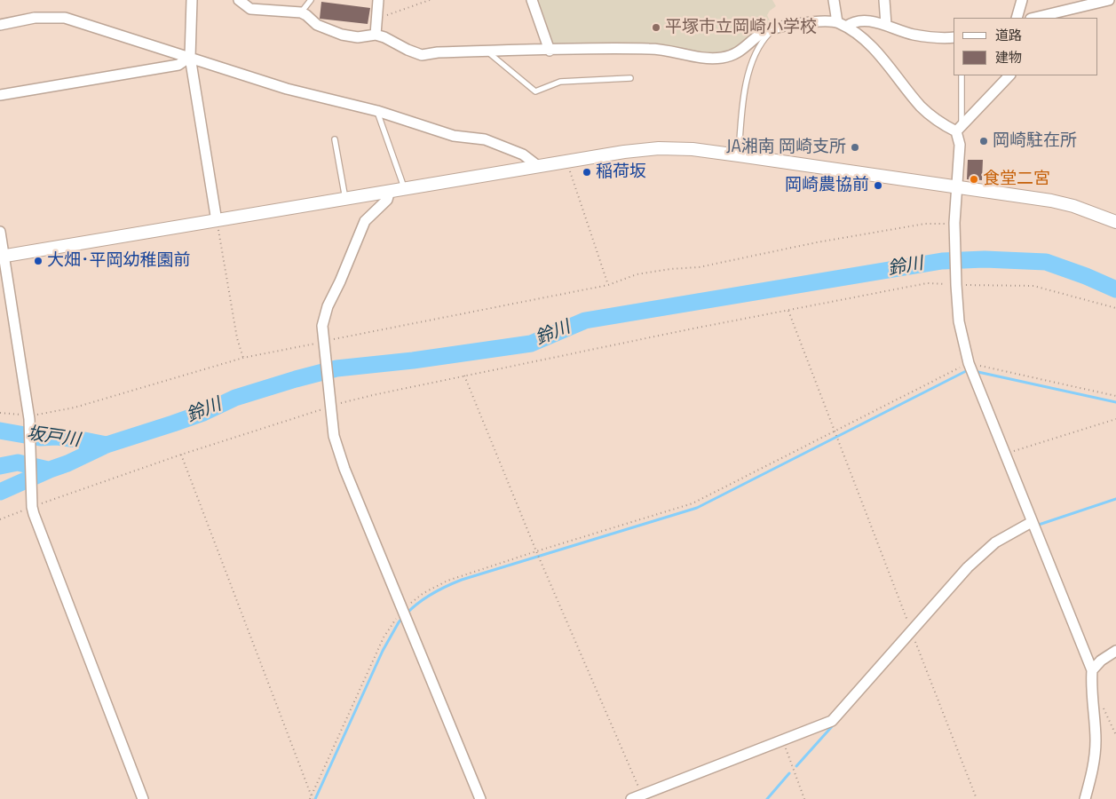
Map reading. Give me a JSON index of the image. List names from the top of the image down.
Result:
{
  "water": ["鈴川", "坂戸川"],
  "places": [
    "平塚市立岡崎小学校",
    "岡崎駐在所",
    "JA湘南 岡崎支所",
    "稲荷坂",
    "食堂二宮",
    "岡崎農協前",
    "大畑･平岡幼稚園前"
  ],
  "legend": ["道路", "建物"]
}
